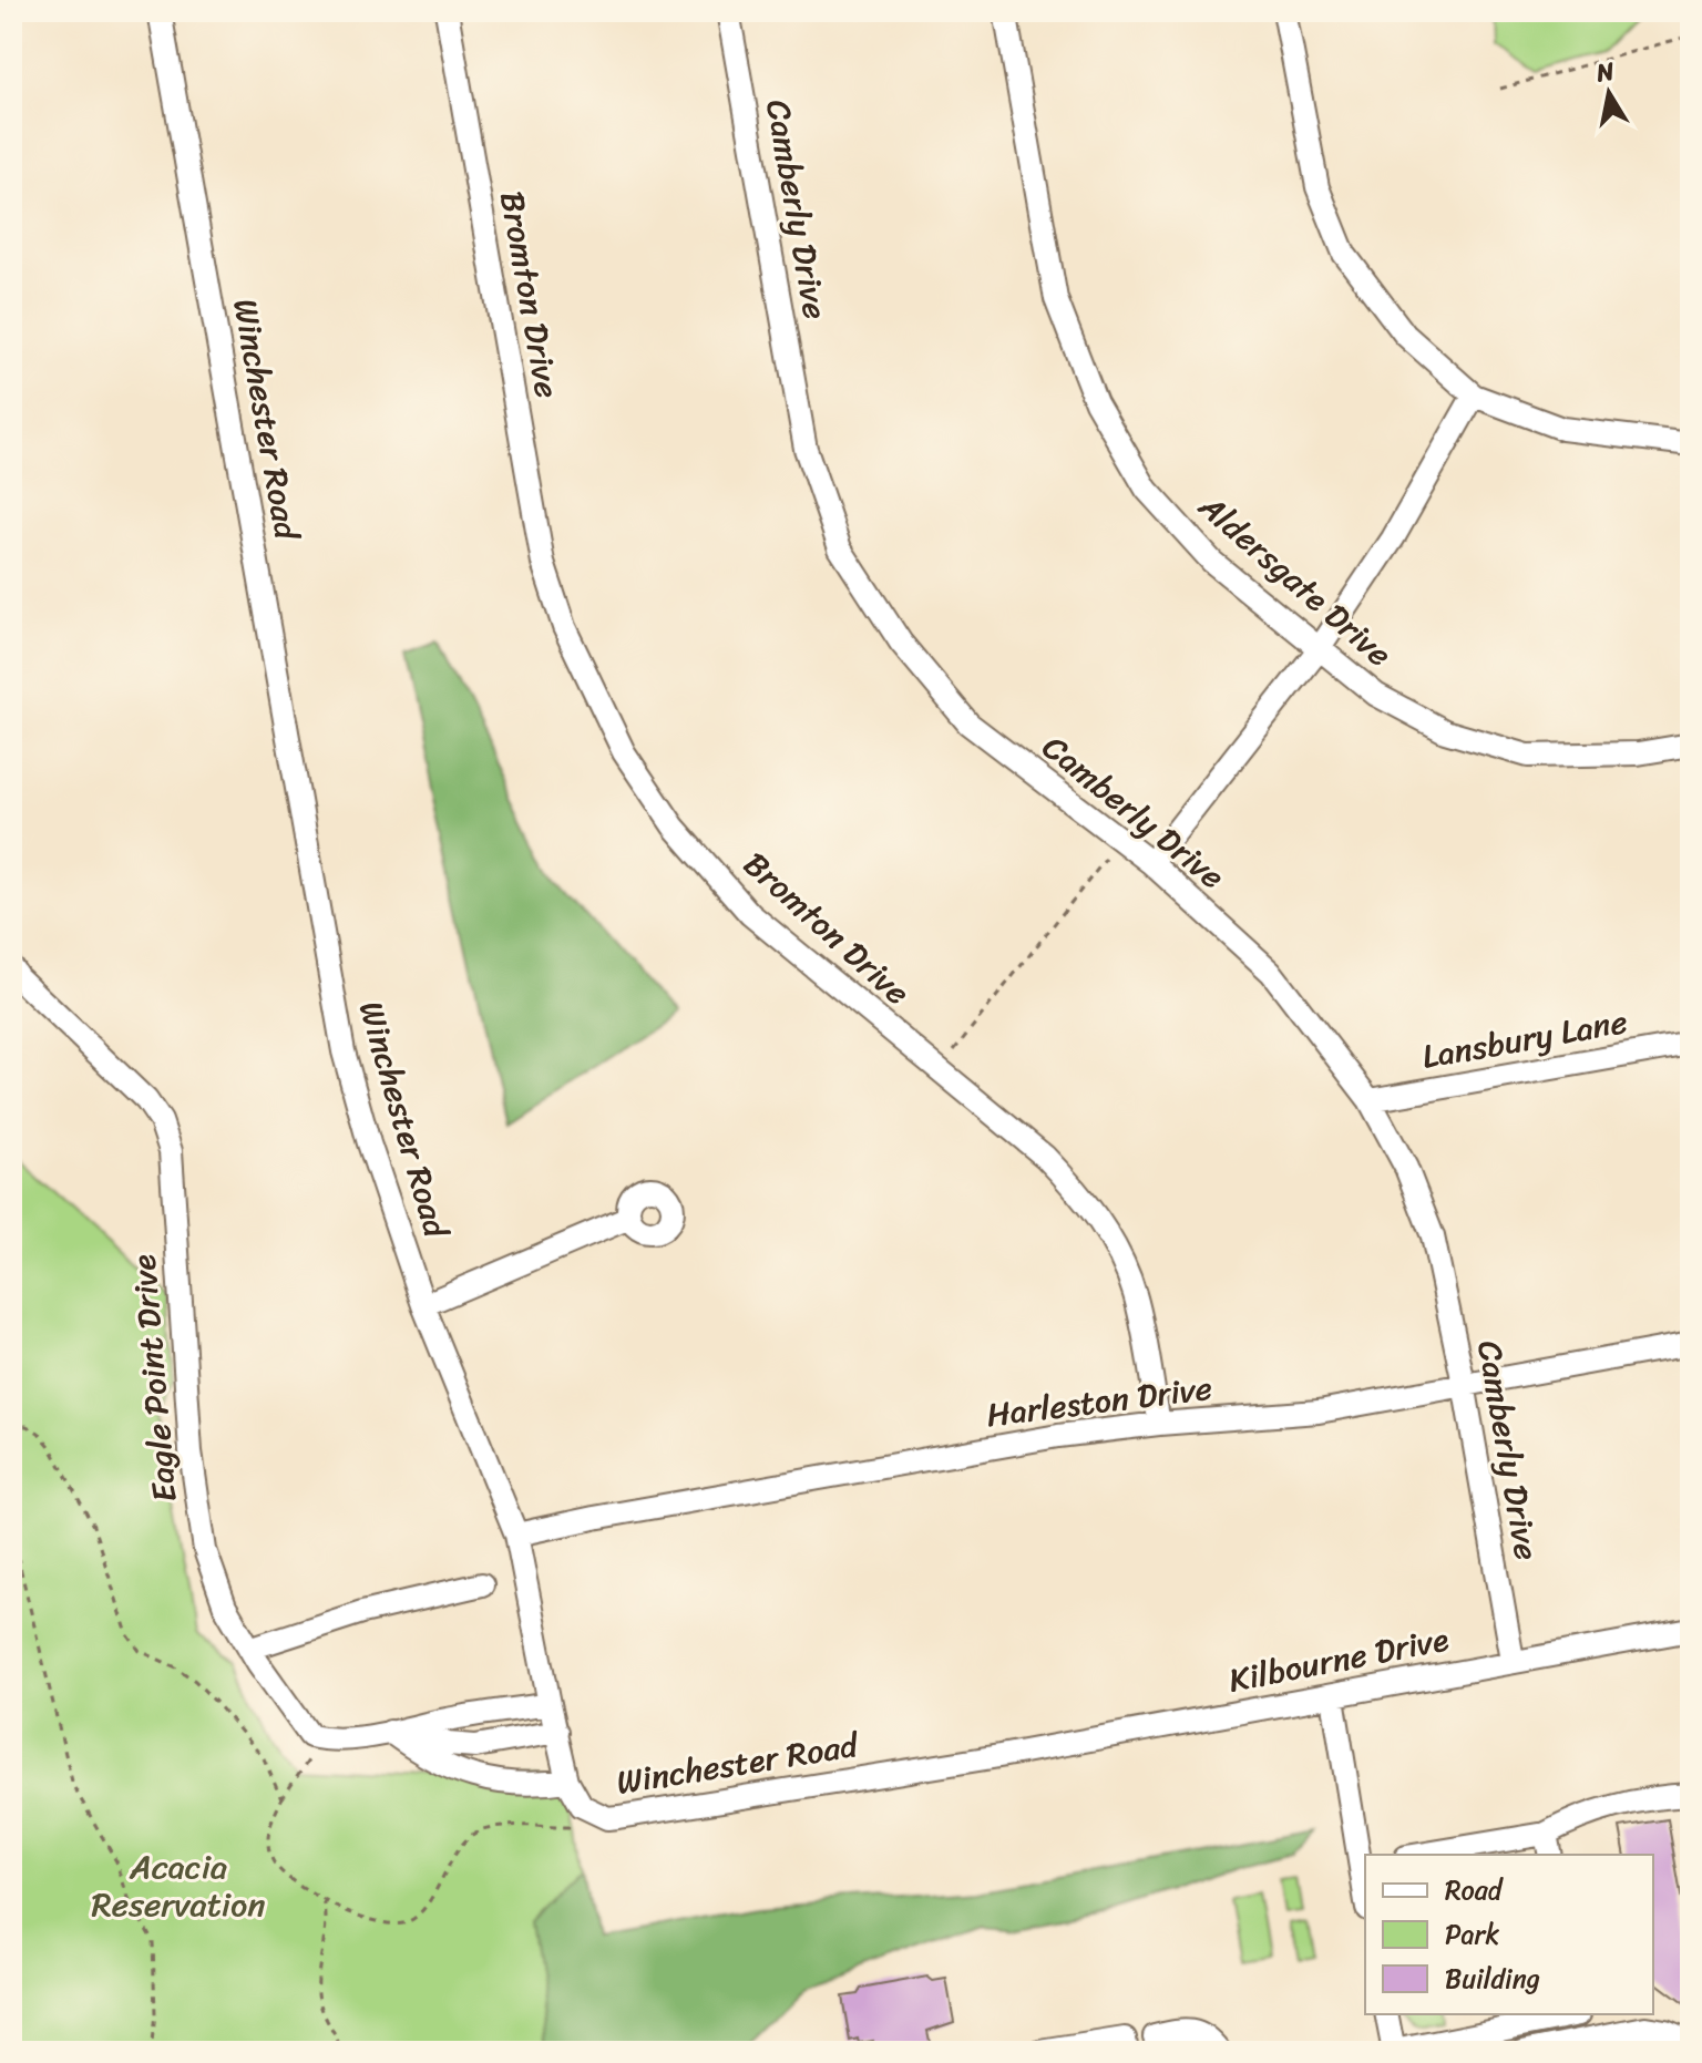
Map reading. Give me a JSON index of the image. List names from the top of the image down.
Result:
{
  "streets": {
    "street": [
      "Camberly Drive",
      "Bromton Drive",
      "Winchester Road",
      "Aldersgate Drive",
      "Lansbury Lane",
      "Eagle Point Drive",
      "Harleston Drive",
      "Kilbourne Drive"
    ]
  },
  "crossings": [
    ["Camberly Drive", "Lansbury Lane"],
    ["Camberly Drive", "Harleston Drive"],
    ["Camberly Drive", "Kilbourne Drive"],
    ["Bromton Drive", "Harleston Drive"],
    ["Winchester Road", "Harleston Drive"],
    ["Winchester Road", "Kilbourne Drive"]
  ],
  "parks": ["Acacia Reservation"],
  "legend": ["Road", "Park", "Building"],
  "north": "top"
}
